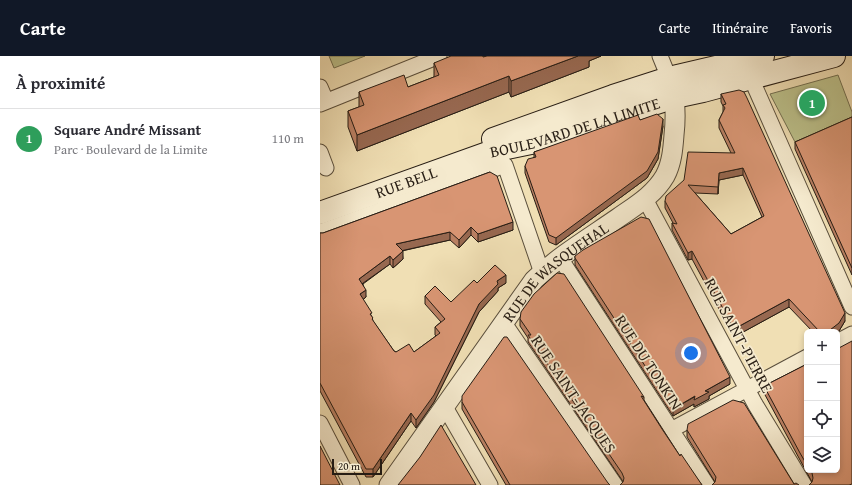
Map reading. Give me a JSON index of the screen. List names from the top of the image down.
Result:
{
  "streets": {
    "main road": ["BOULEVARD DE LA LIMITE"],
    "street": [
      "RUE BELL",
      "RUE DE WASQUEHAL",
      "RUE SAINT-PIERRE",
      "RUE DU TONKIN",
      "RUE SAINT-JACQUES"
    ]
  },
  "crossings": [
    ["BOULEVARD DE LA LIMITE", "RUE DE WASQUEHAL"],
    ["RUE BELL", "RUE DE WASQUEHAL"],
    ["RUE DE WASQUEHAL", "RUE SAINT-PIERRE"],
    ["RUE DE WASQUEHAL", "RUE DU TONKIN"],
    ["RUE DE WASQUEHAL", "RUE SAINT-JACQUES"]
  ],
  "scale_bar": "20 m",
  "page": {
    "header": "Carte",
    "nav": ["Carte", "Itinéraire", "Favoris"],
    "heading": "À proximité",
    "pins": "1",
    "list": [
      {
        "mark": "1",
        "name": "Square André Missant",
        "note": "Parc · Boulevard de la Limite",
        "value": "110 m"
      }
    ],
    "map_buttons": ["+", "−"],
    "scale": "20 m"
  }
}
